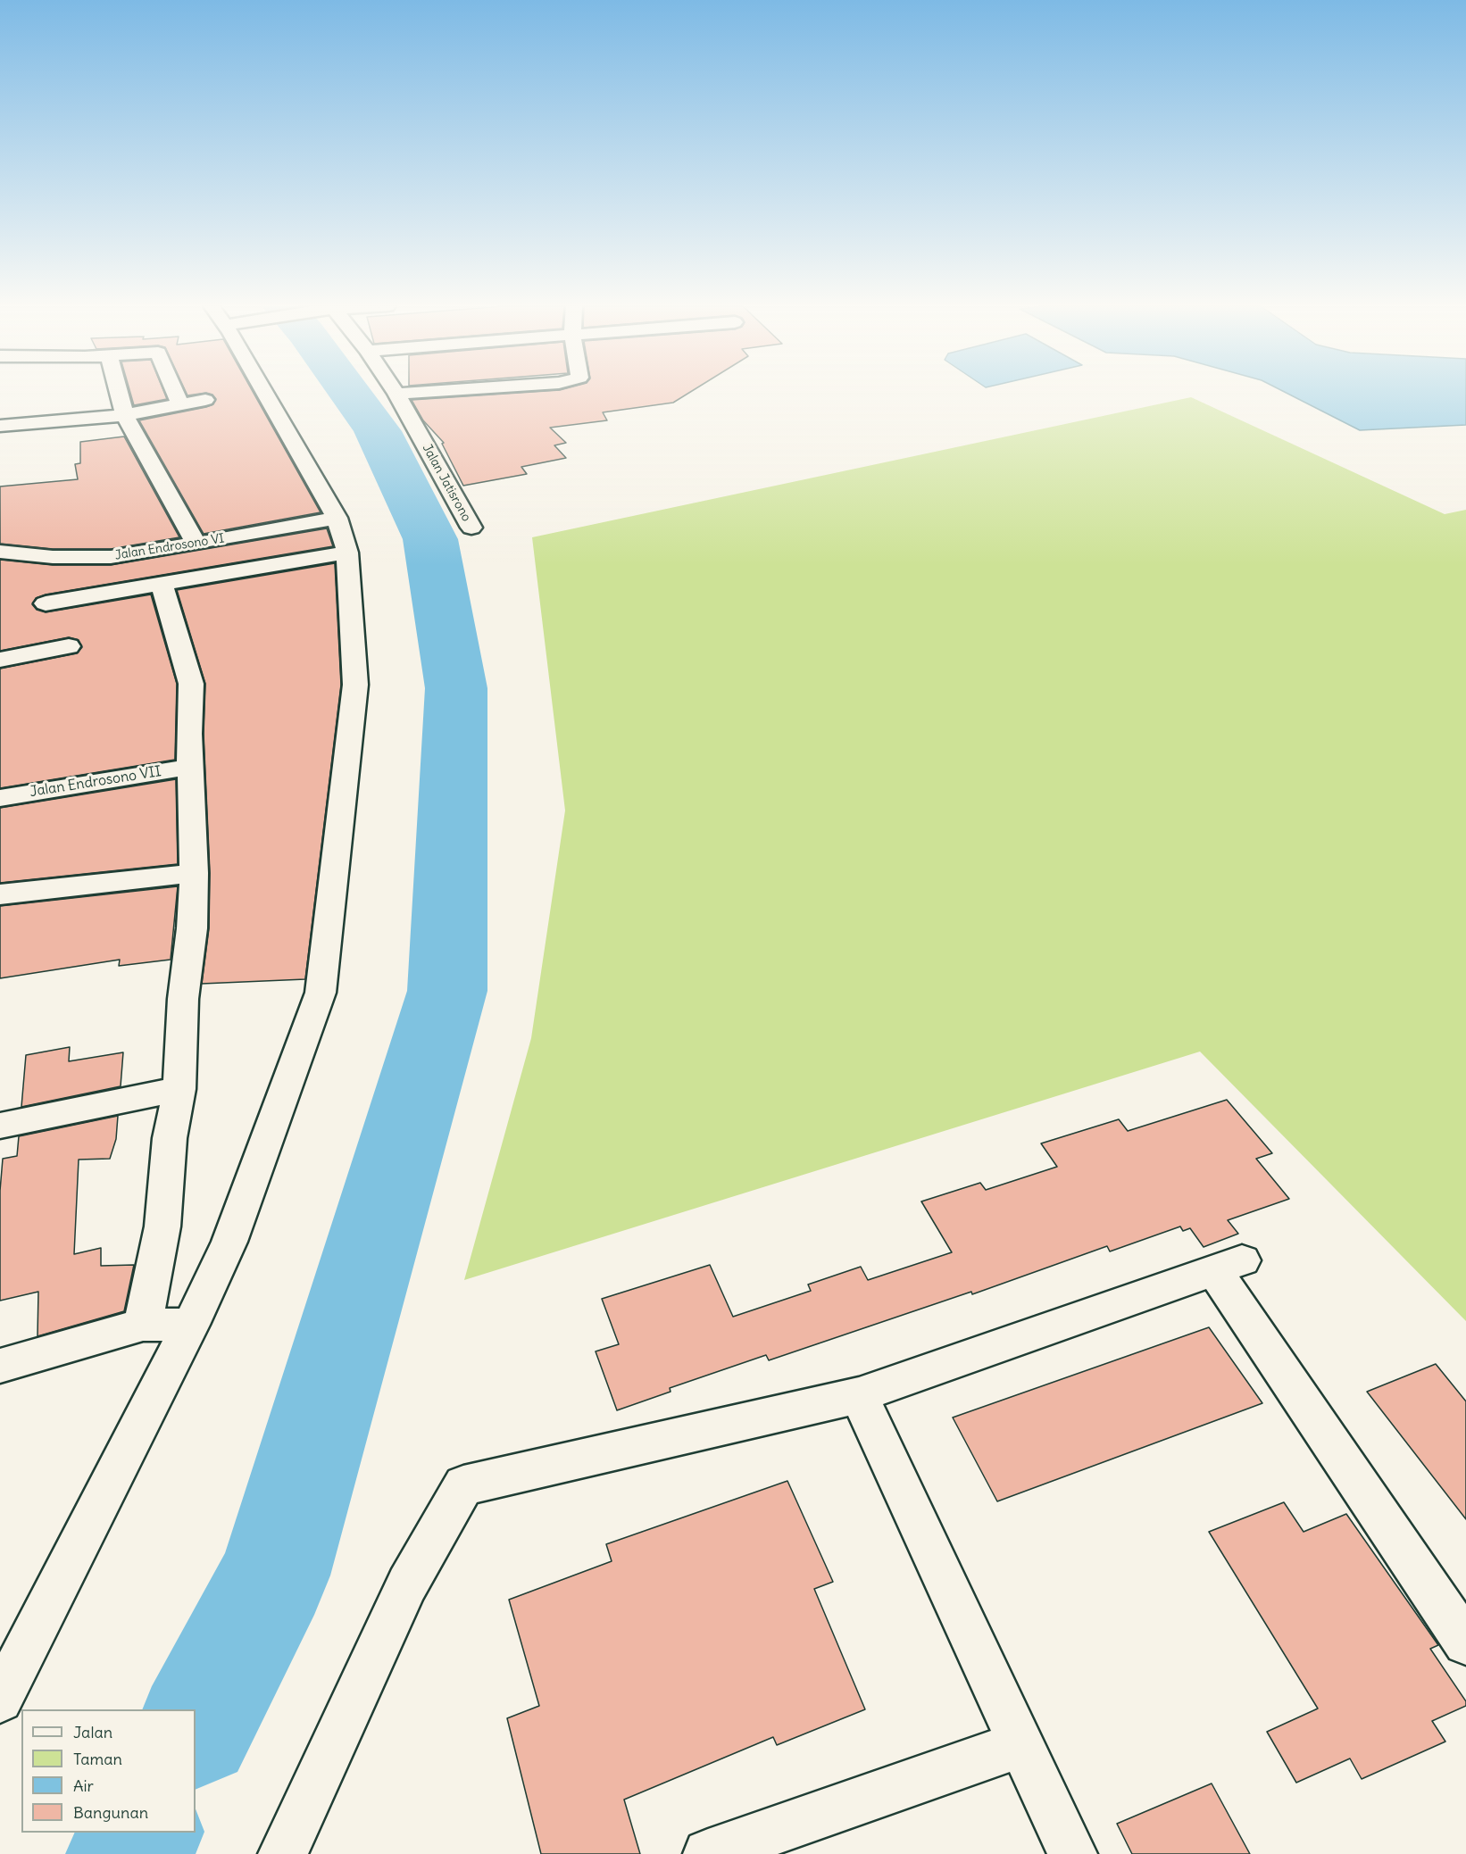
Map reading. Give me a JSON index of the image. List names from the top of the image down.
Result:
{
  "streets": {
    "street": ["Jalan Jatisrono", "Jalan Endrosono VI", "Jalan Endrosono VII"]
  },
  "legend": [
    "Jalan",
    "Taman",
    "Air",
    "Bangunan"
  ]
}
